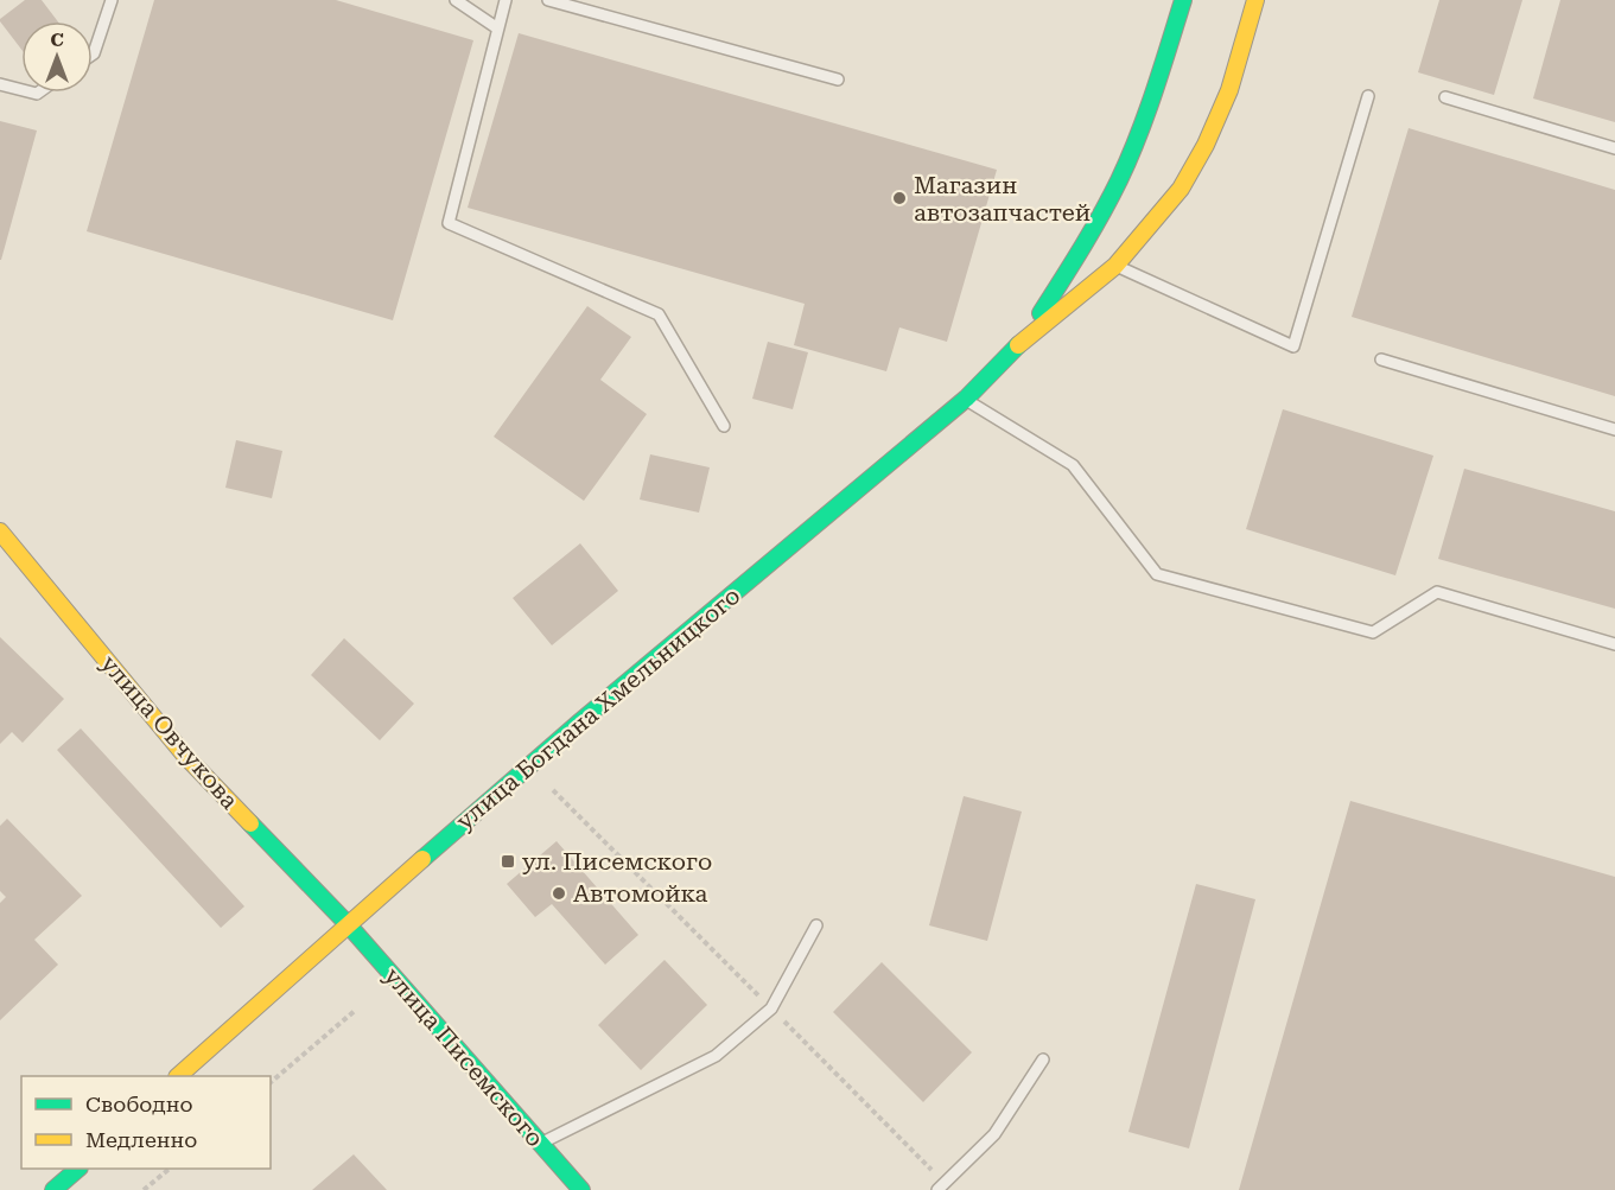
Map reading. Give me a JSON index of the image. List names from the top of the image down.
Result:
{
  "streets": {
    "main road": ["улица Богдана Хмельницкого", "улица Овчукова", "улица Писемского"]
  },
  "crossings": [
    ["улица Богдана Хмельницкого", "улица Овчукова"],
    ["улица Богдана Хмельницкого", "улица Писемского"],
    ["улица Овчукова", "улица Писемского"]
  ],
  "places": {
    "other": ["Магазин автозапчастей", "Автомойка"],
    "transit": ["ул. Писемского"]
  },
  "legend": ["Свободно", "Медленно"],
  "north": "top"
}
